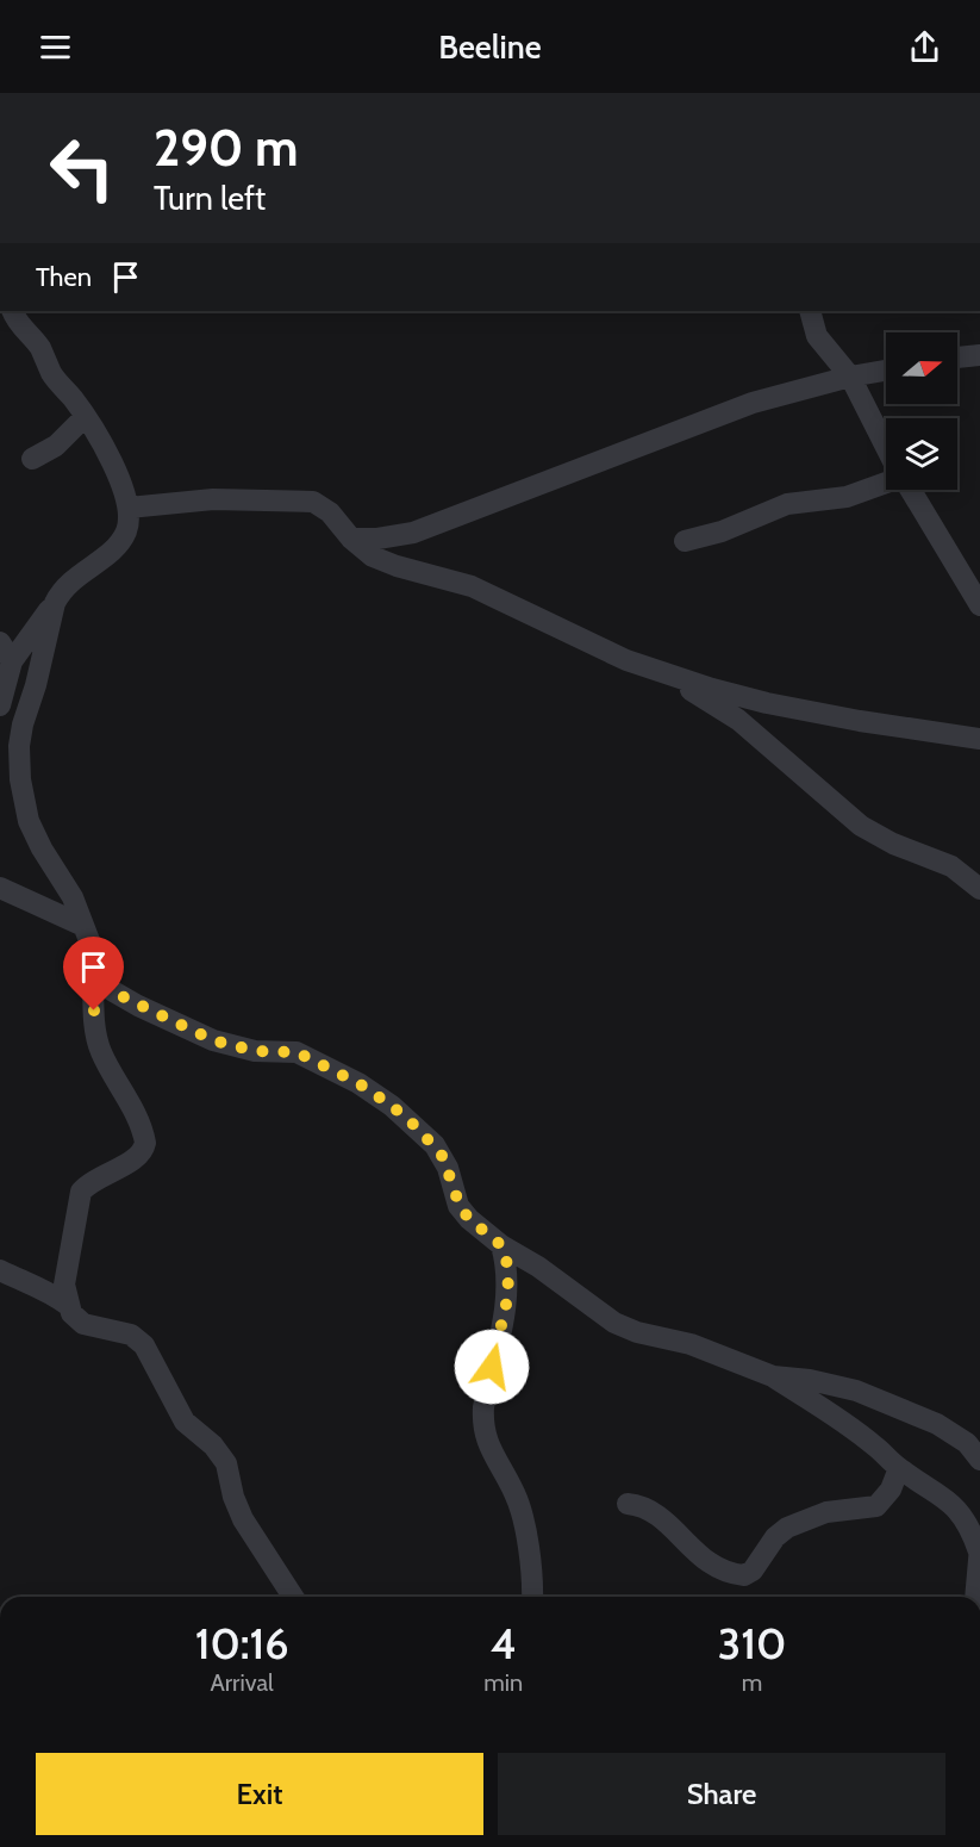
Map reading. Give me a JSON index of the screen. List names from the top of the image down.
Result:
{
  "north": "right",
  "page": {
    "header": "Beeline",
    "turn": ["290 m", "Turn left"],
    "then": "Then",
    "eta": [
      "10:16",
      "Arrival",
      "4",
      "min",
      "310",
      "m"
    ],
    "buttons": ["Exit", "Share"]
  }
}
